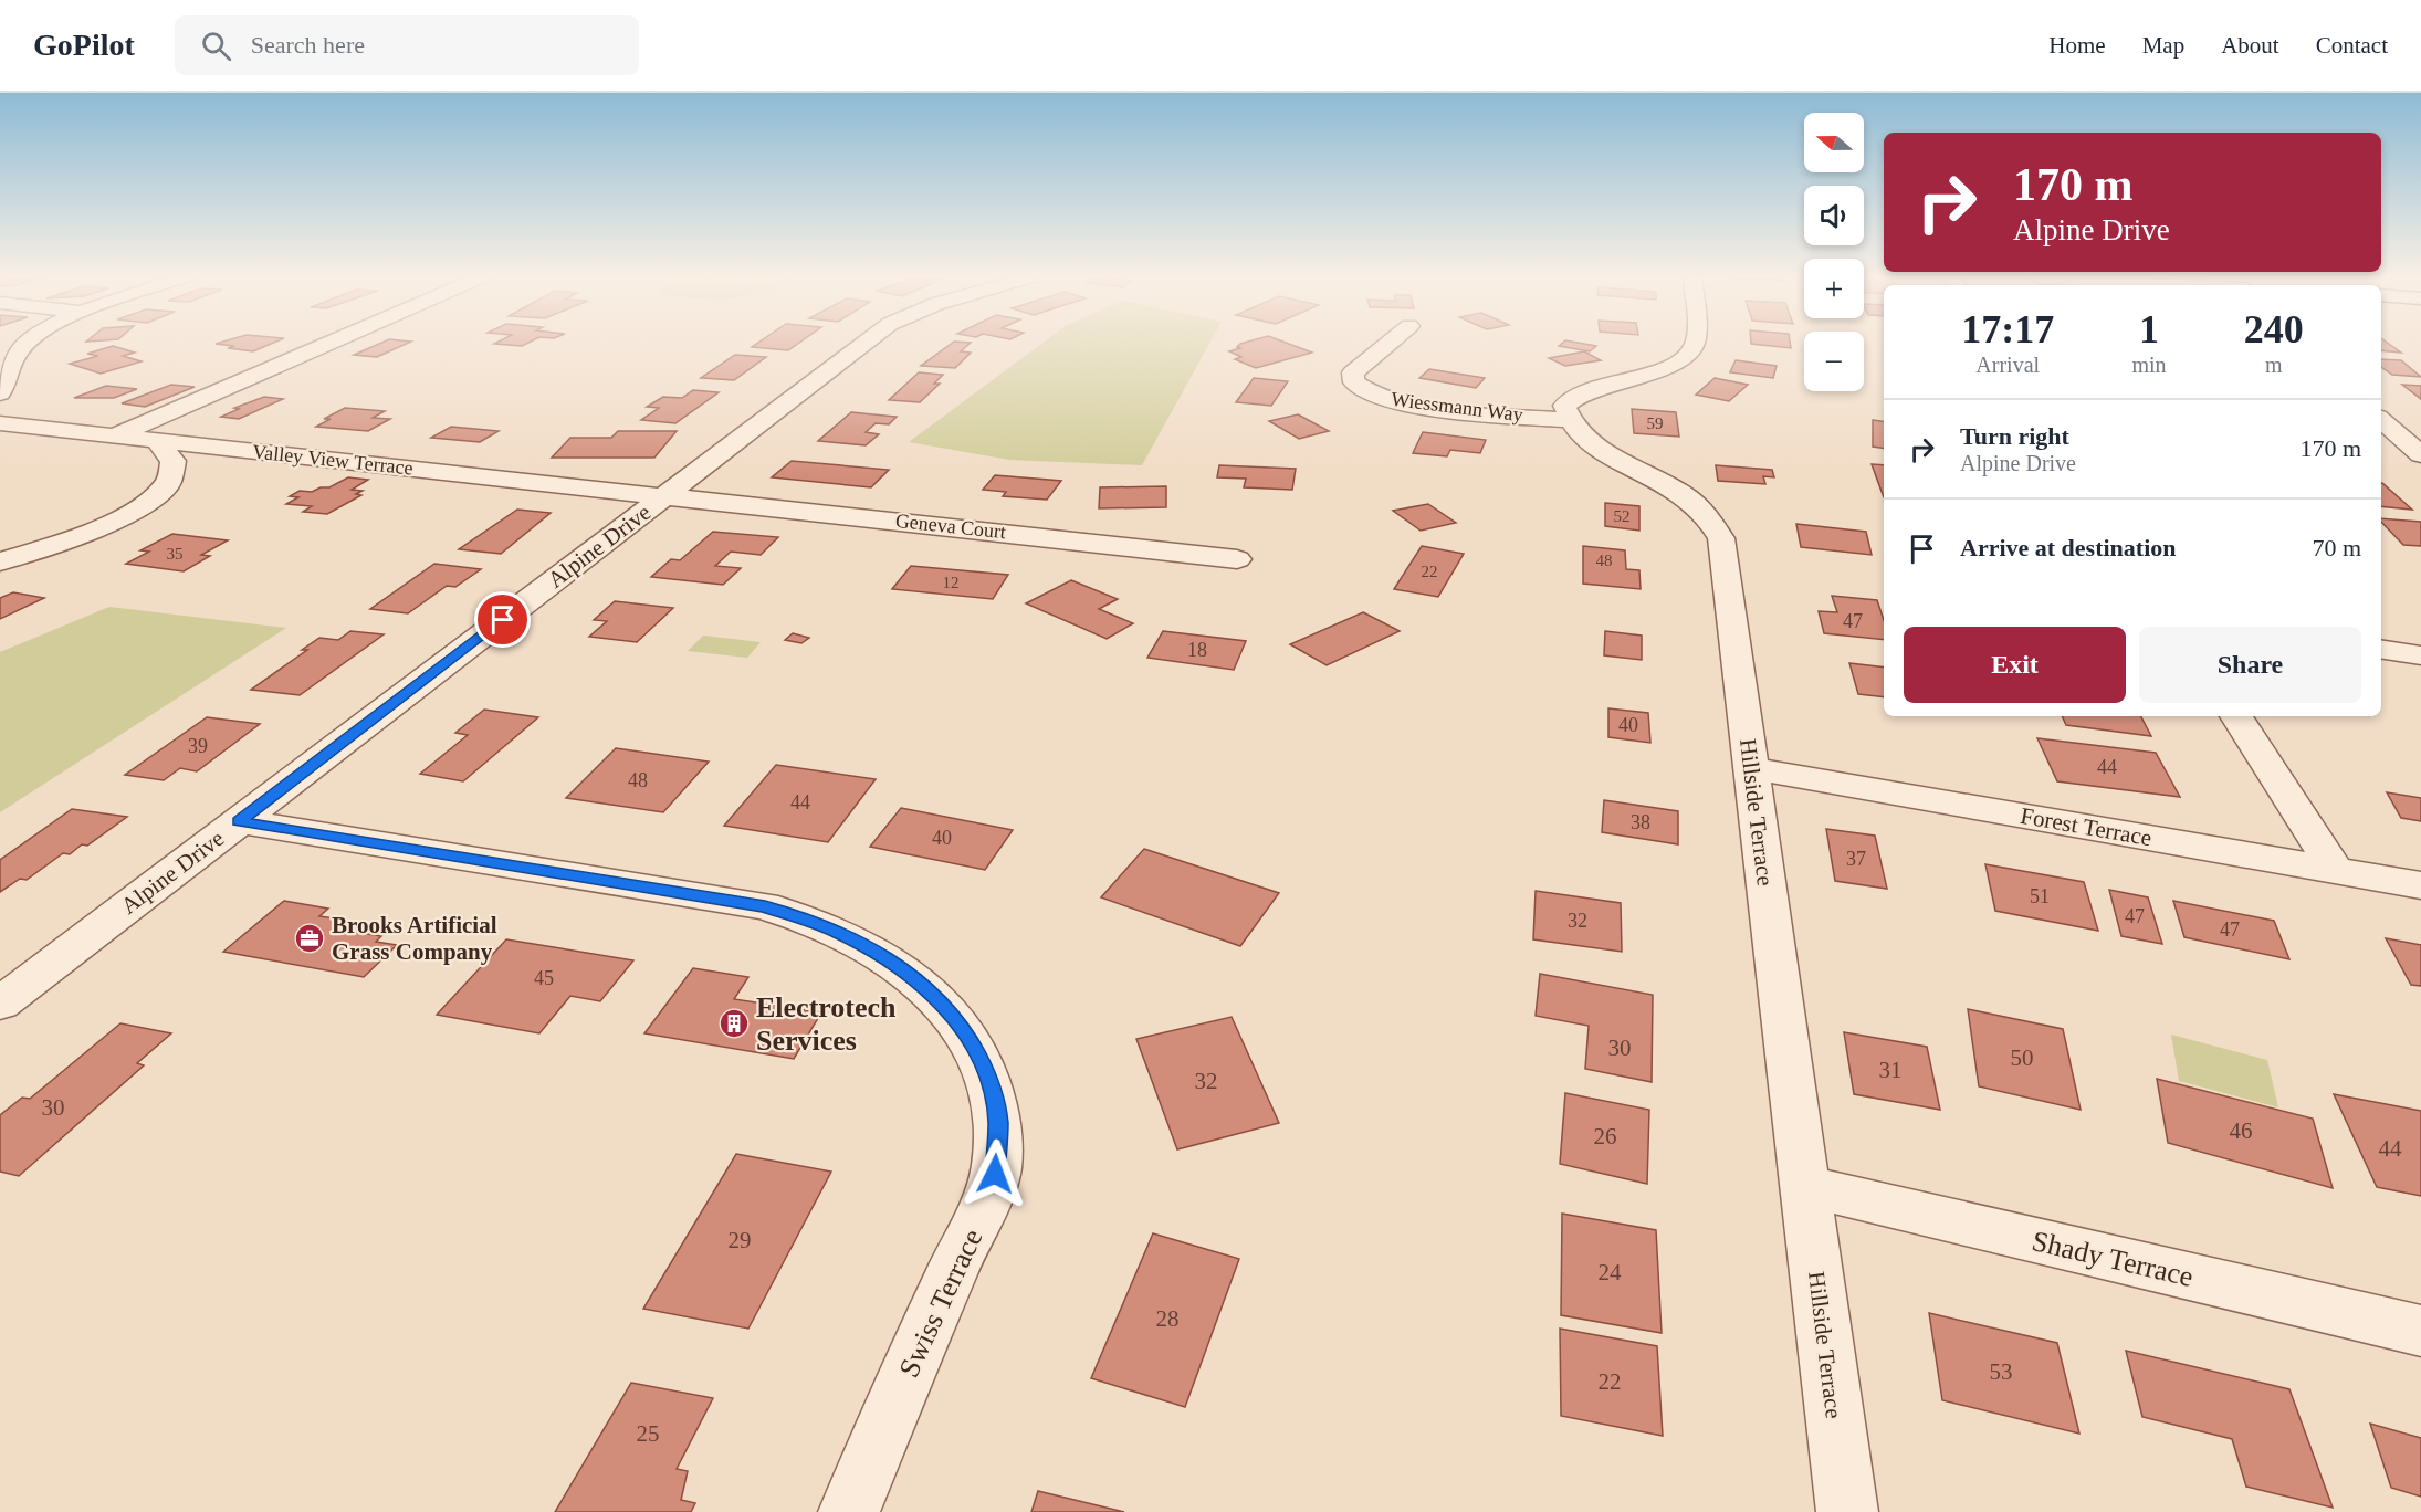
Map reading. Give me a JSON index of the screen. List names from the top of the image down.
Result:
{
  "streets": {
    "street": [
      "Wiessmann Way",
      "Valley View Terrace",
      "Geneva Court",
      "Alpine Drive",
      "Hillside Terrace",
      "Forest Terrace",
      "Shady Terrace",
      "Swiss Terrace"
    ]
  },
  "crossings": [
    ["Wiessmann Way", "Hillside Terrace"],
    ["Valley View Terrace", "Geneva Court"],
    ["Valley View Terrace", "Alpine Drive"],
    ["Geneva Court", "Alpine Drive"],
    ["Alpine Drive", "Swiss Terrace"],
    ["Hillside Terrace", "Forest Terrace"],
    ["Hillside Terrace", "Shady Terrace"]
  ],
  "places": {
    "office": ["Brooks Artificial Grass Company"],
    "building": ["Electrotech Services"]
  },
  "house_numbers": [
    "59",
    "52",
    "35",
    "48",
    "22",
    "12",
    "47",
    "18",
    "40",
    "39",
    "44",
    "48",
    "44",
    "38",
    "40",
    "37",
    "51",
    "47",
    "32",
    "47",
    "45",
    "30",
    "50",
    "31",
    "32",
    "30",
    "46",
    "26",
    "44",
    "29",
    "24",
    "28",
    "53",
    "22",
    "25"
  ],
  "north": "left",
  "page": {
    "header": "GoPilot",
    "search": "Search here",
    "nav": [
      "Home",
      "Map",
      "About",
      "Contact"
    ],
    "map_buttons": ["+", "−"],
    "turn": ["170 m", "Alpine Drive"],
    "eta": [
      "17:17",
      "Arrival",
      "1",
      "min",
      "240",
      "m"
    ],
    "list": [
      {
        "name": "Turn right",
        "note": "Alpine Drive",
        "value": "170 m"
      },
      {
        "name": "Arrive at destination",
        "value": "70 m"
      }
    ],
    "buttons": ["Exit", "Share"]
  }
}
